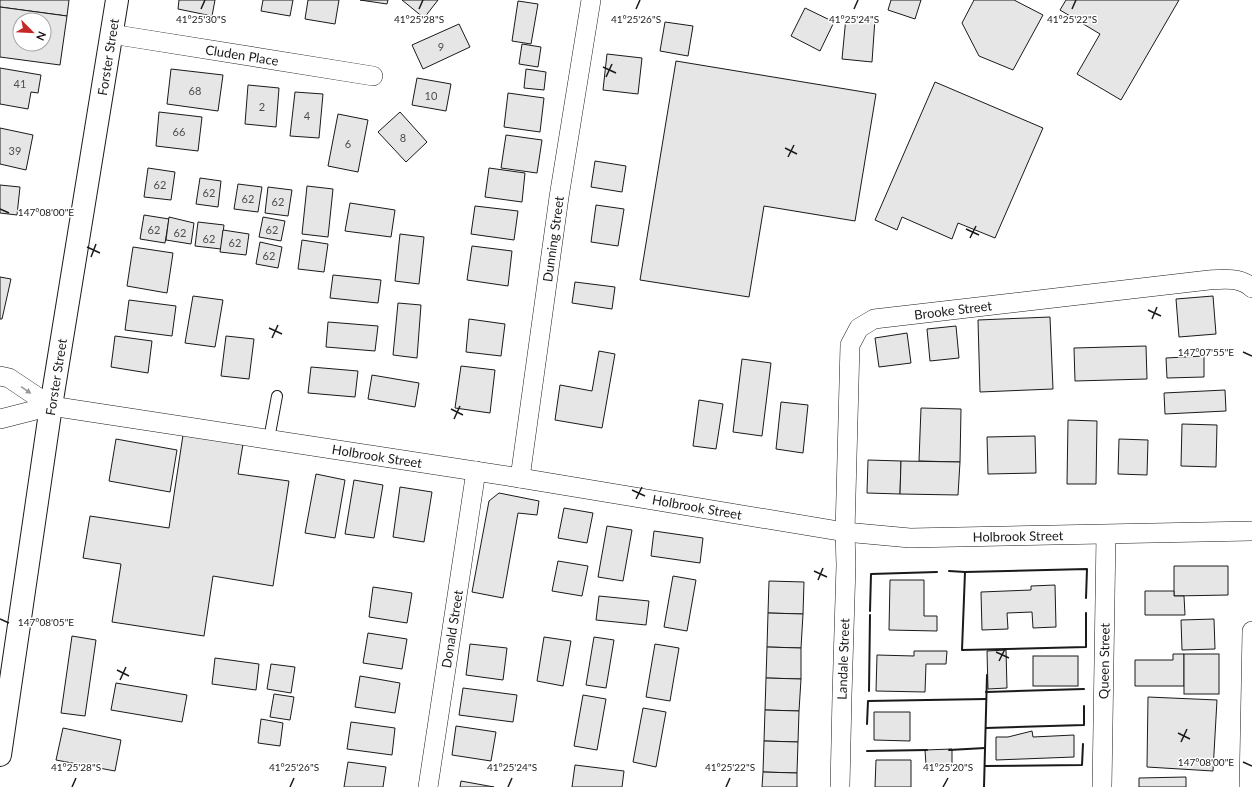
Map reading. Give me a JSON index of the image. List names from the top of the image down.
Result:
{
  "streets": {
    "street": [
      "Cluden Place",
      "Forster Street",
      "Dunning Street",
      "Brooke Street",
      "Holbrook Street",
      "Donald Street",
      "Landale Street",
      "Queen Street"
    ]
  },
  "crossings": [
    ["Cluden Place", "Forster Street"],
    ["Forster Street", "Holbrook Street"],
    ["Dunning Street", "Holbrook Street"],
    ["Brooke Street", "Holbrook Street"],
    ["Brooke Street", "Landale Street"],
    ["Holbrook Street", "Donald Street"],
    ["Holbrook Street", "Landale Street"],
    ["Holbrook Street", "Queen Street"]
  ],
  "house_numbers": [
    "9",
    "41",
    "68",
    "10",
    "2",
    "4",
    "66",
    "8",
    "6",
    "39",
    "62",
    "62",
    "62",
    "62",
    "62",
    "62",
    "62",
    "62",
    "62",
    "62"
  ],
  "north": "bottom right",
  "coordinates": [
    "41°25'30\"S",
    "41°25'28\"S",
    "41°25'26\"S",
    "41°25'24\"S",
    "41°25'22\"S",
    "147°08'00\"E",
    "147°07'55\"E",
    "147°08'05\"E",
    "41°25'20\"S"
  ]
}
